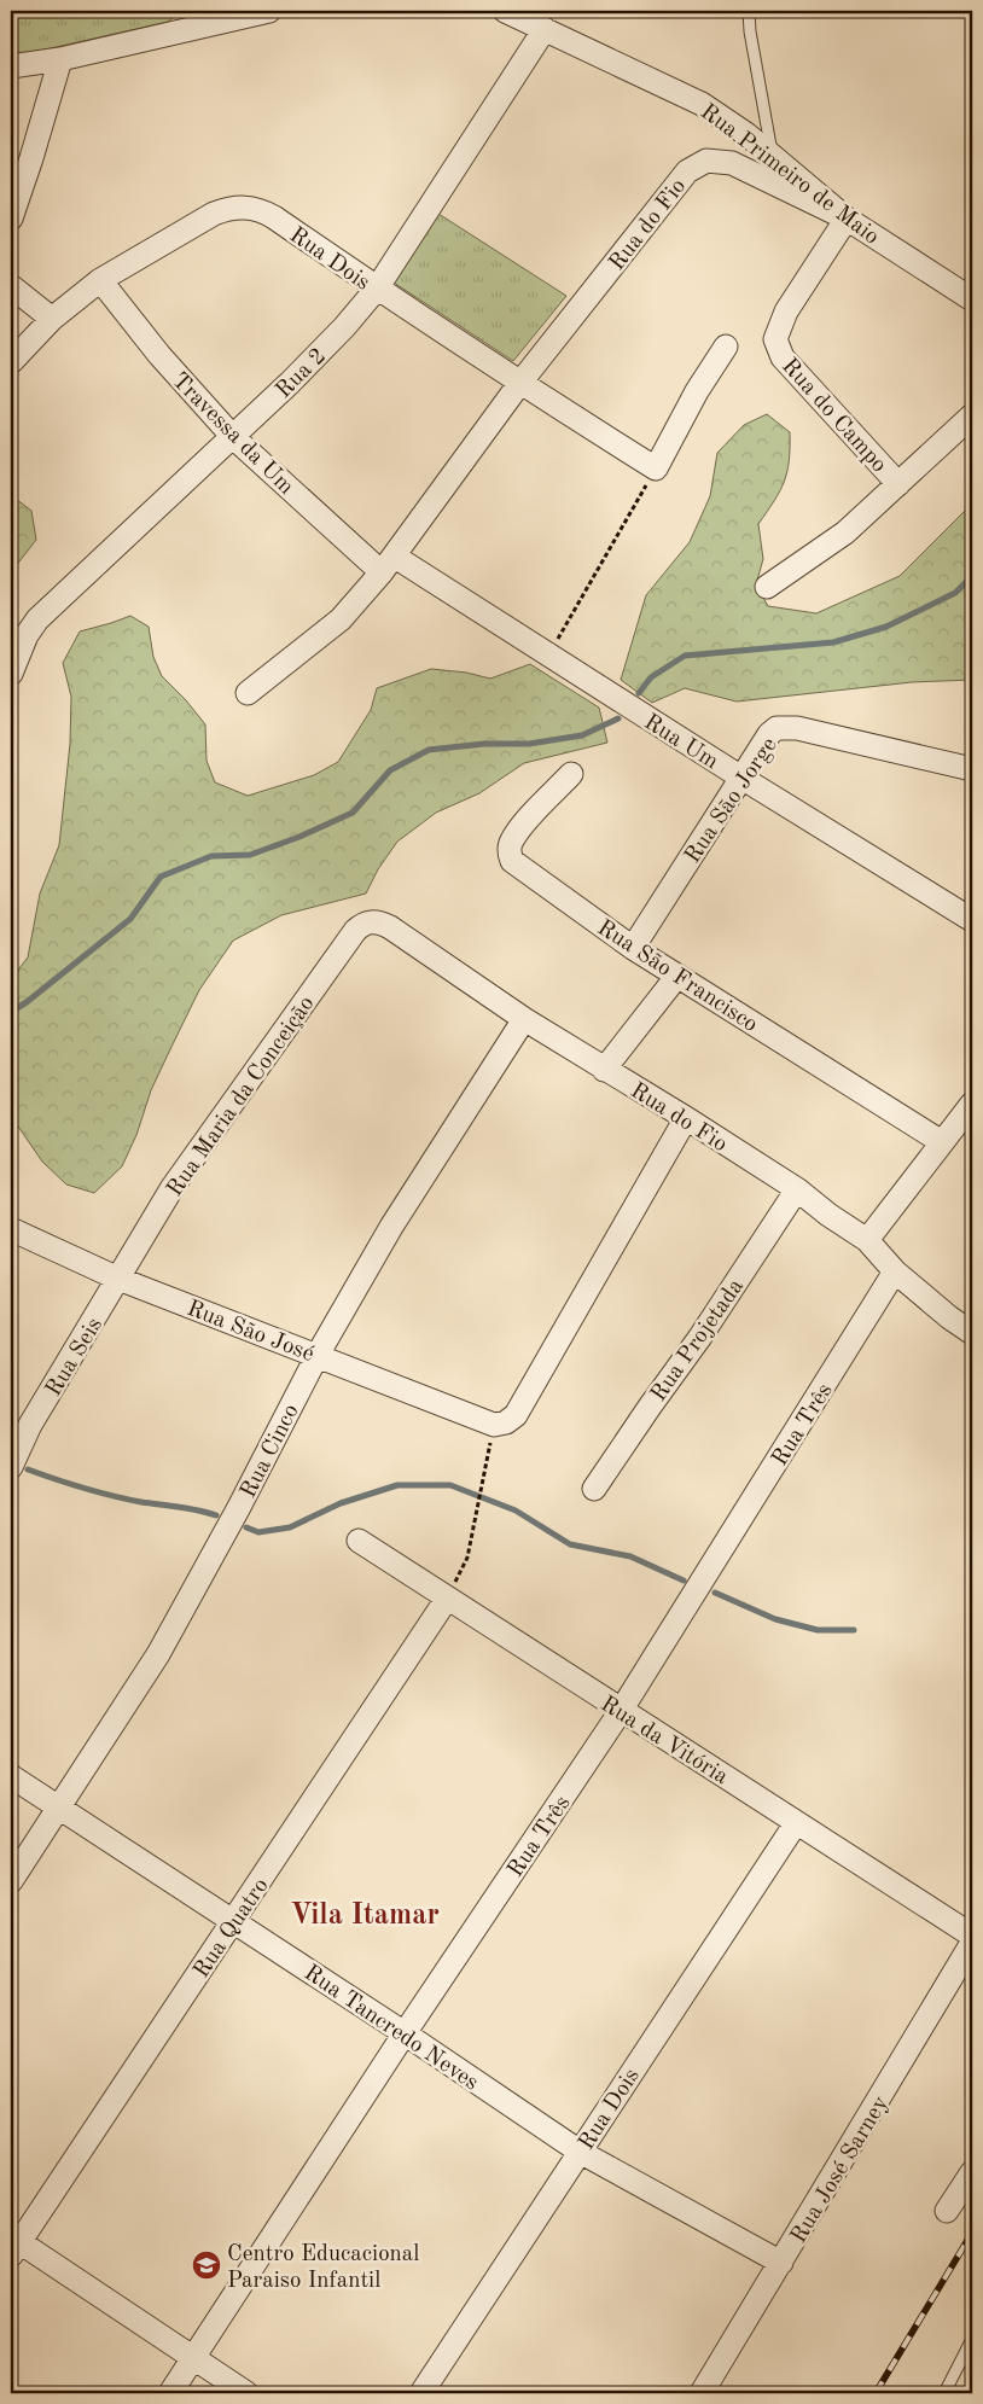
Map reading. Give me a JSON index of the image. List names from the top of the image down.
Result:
{
  "streets": {
    "street": [
      "Rua Primeiro de Maio",
      "Rua do Fio",
      "Rua Dois",
      "Rua 2",
      "Rua do Campo",
      "Travessa da Um",
      "Rua Um",
      "Rua São Jorge",
      "Rua São Francisco",
      "Rua Maria da Conceição",
      "Rua São José",
      "Rua Projetada",
      "Rua Seis",
      "Rua Três",
      "Rua Cinco",
      "Rua da Vitória",
      "Rua Quatro",
      "Rua Tancredo Neves",
      "Rua José Sarney"
    ]
  },
  "crossings": [
    ["Rua Primeiro de Maio", "Rua do Fio"],
    ["Rua Primeiro de Maio", "Rua 2"],
    ["Rua Primeiro de Maio", "Rua do Campo"],
    ["Rua do Fio", "Rua Dois"],
    ["Rua do Fio", "Rua do Campo"],
    ["Rua do Fio", "Rua Maria da Conceição"],
    ["Rua do Fio", "Rua Projetada"],
    ["Rua do Fio", "Rua Três"],
    ["Rua do Fio", "Rua Cinco"],
    ["Rua Dois", "Rua 2"],
    ["Rua Dois", "Travessa da Um"],
    ["Rua Dois", "Rua da Vitória"],
    ["Rua Dois", "Rua Tancredo Neves"],
    ["Rua 2", "Travessa da Um"],
    ["Travessa da Um", "Rua Um"],
    ["Rua Um", "Rua São Jorge"],
    ["Rua São Jorge", "Rua São Francisco"],
    ["Rua Maria da Conceição", "Rua São José"],
    ["Rua Maria da Conceição", "Rua Seis"],
    ["Rua São José", "Rua Seis"],
    ["Rua São José", "Rua Cinco"],
    ["Rua Três", "Rua da Vitória"],
    ["Rua Três", "Rua Tancredo Neves"],
    ["Rua Cinco", "Rua Tancredo Neves"],
    ["Rua da Vitória", "Rua Quatro"],
    ["Rua Quatro", "Rua Tancredo Neves"],
    ["Rua Tancredo Neves", "Rua José Sarney"]
  ],
  "districts": ["Vila Itamar"],
  "places": {
    "school or university": ["Centro Educacional Paraiso Infantil"]
  }
}
